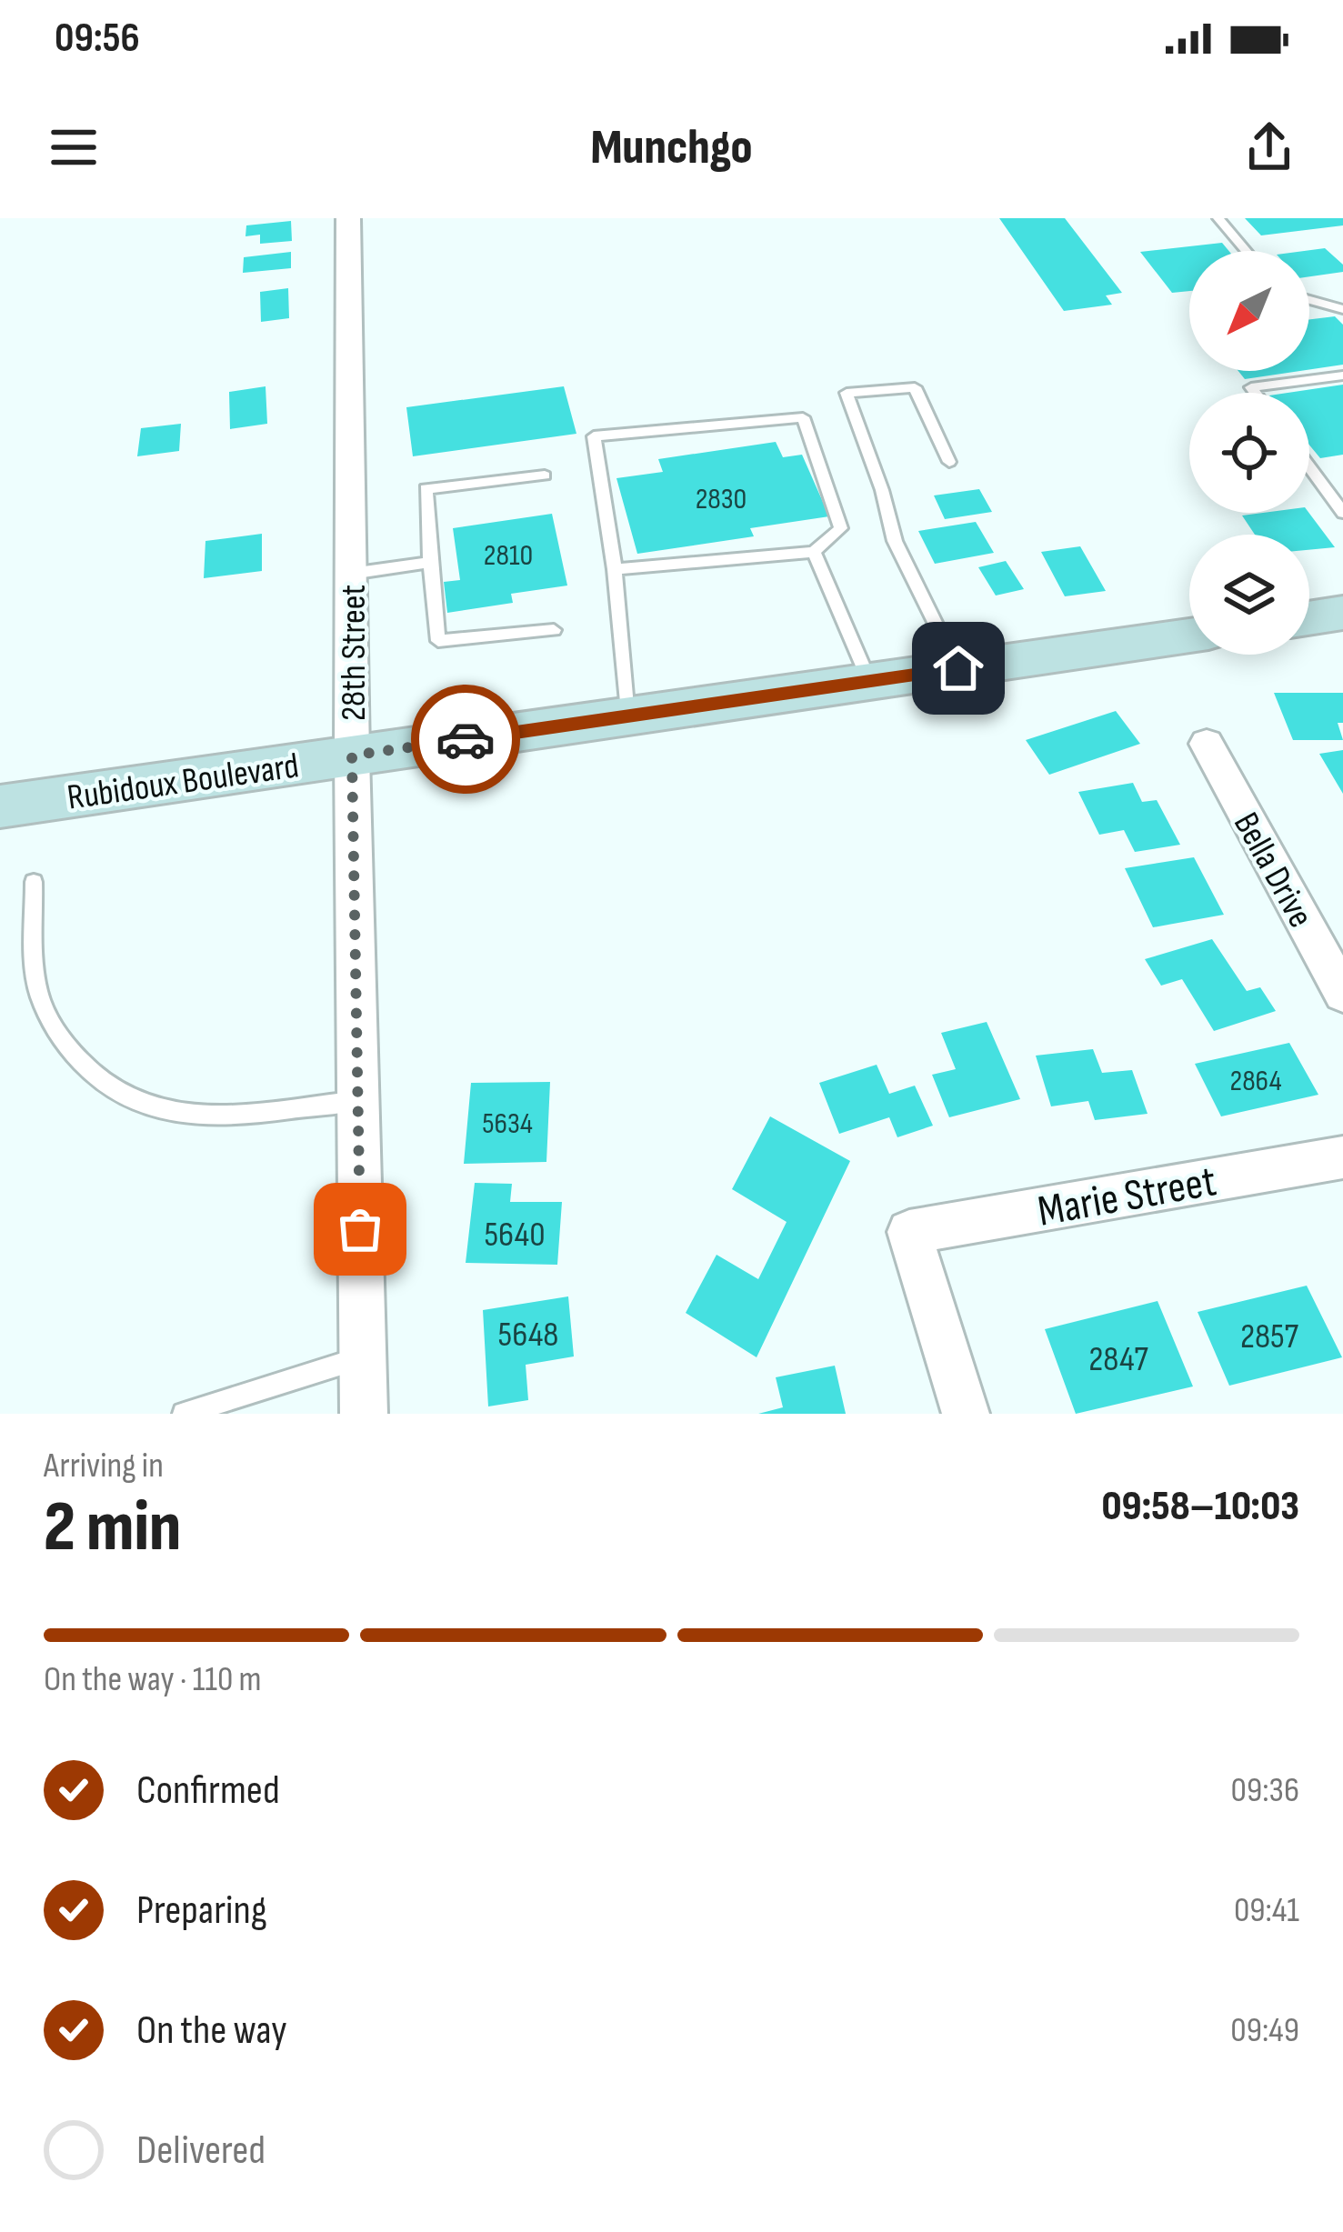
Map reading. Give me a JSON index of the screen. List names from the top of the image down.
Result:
{
  "streets": {
    "main road": ["Rubidoux Boulevard"],
    "street": ["28th Street", "Bella Drive", "Marie Street"]
  },
  "crossings": [
    ["28th Street", "Rubidoux Boulevard"]
  ],
  "house_numbers": [
    "2830",
    "2810",
    "2864",
    "5634",
    "5640",
    "5648",
    "2857",
    "2847"
  ],
  "north": "bottom left",
  "page": {
    "status": "09:56",
    "header": "Munchgo",
    "heading": ["2 min", "Arriving in", "09:58–10:03"],
    "bar": "On the way · 110 m",
    "list": [
      ["Confirmed", "09:36"],
      ["Preparing", "09:41"],
      ["On the way", "09:49"],
      "Delivered"
    ]
  }
}
